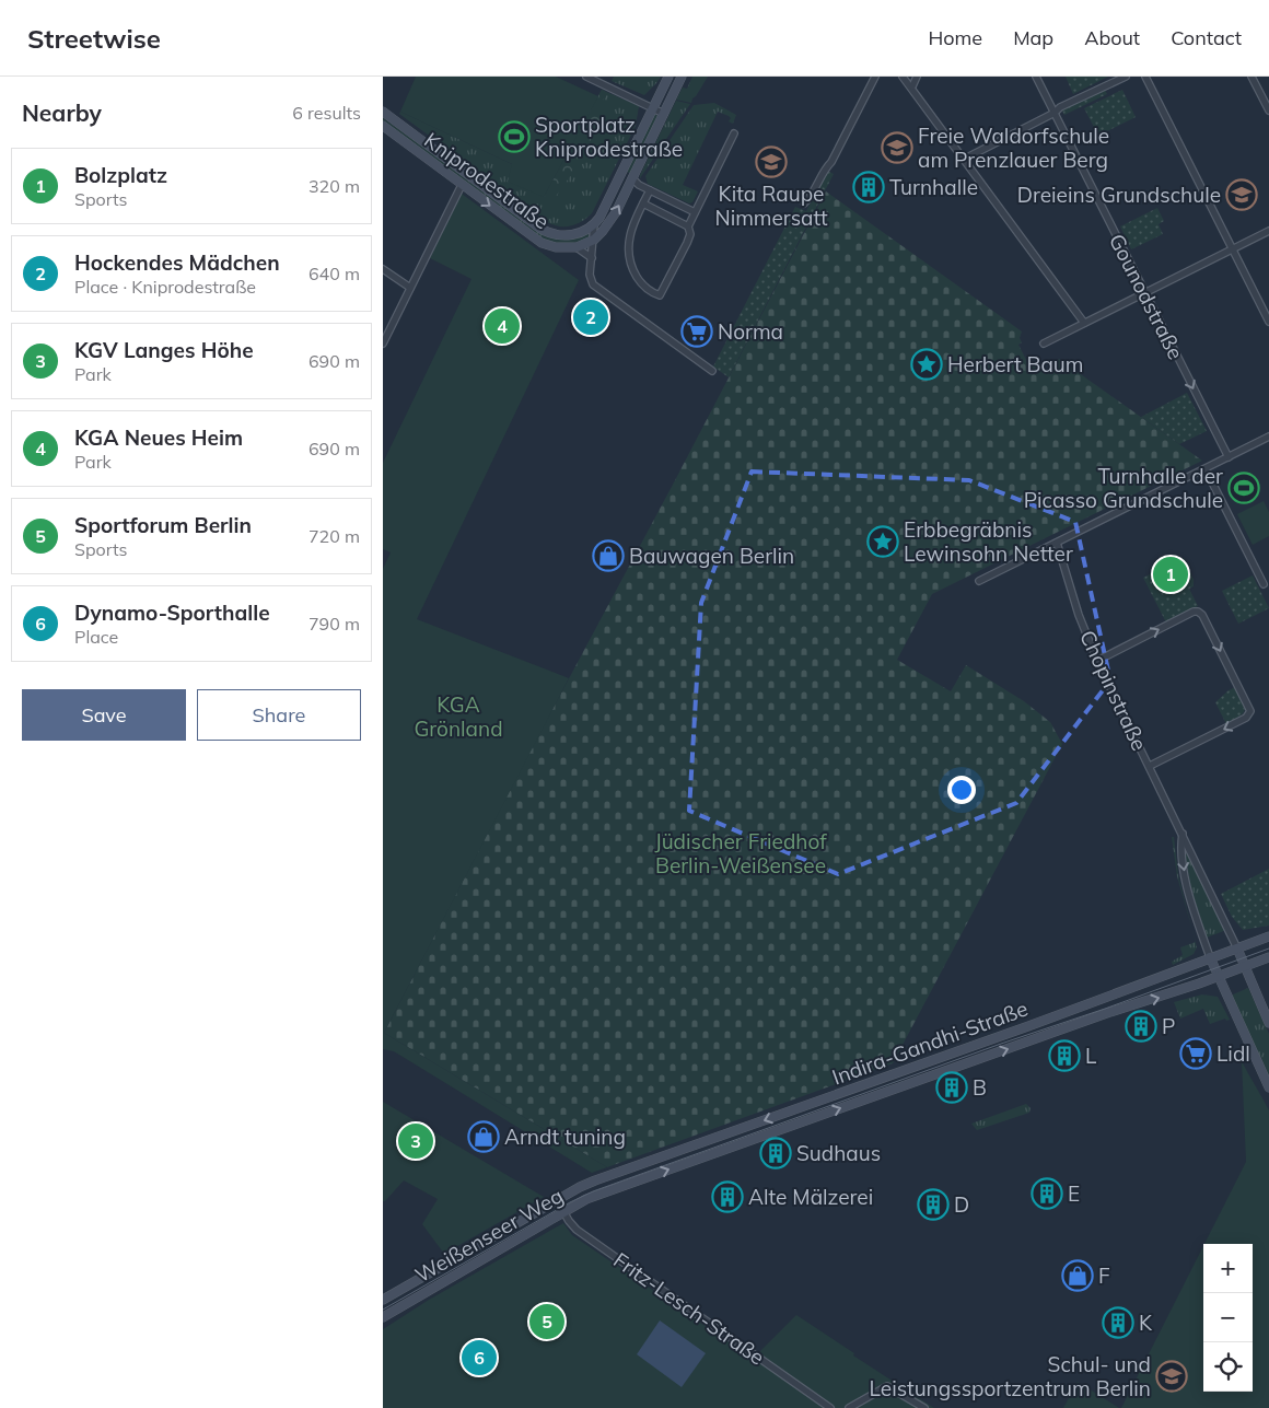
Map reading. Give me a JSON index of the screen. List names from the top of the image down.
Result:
{
  "streets": {
    "main road": ["Kniprodestraße", "Indira-Gandhi-Straße", "Weißenseer Weg"],
    "street": ["Gounodstraße", "Chopinstraße", "Fritz-Lesch-Straße"]
  },
  "crossings": [
    ["Chopinstraße", "Indira-Gandhi-Straße"],
    ["Indira-Gandhi-Straße", "Weißenseer Weg"],
    ["Weißenseer Weg", "Fritz-Lesch-Straße"]
  ],
  "one_way": ["Gounodstraße"],
  "parks": ["KGA Grönland", "Jüdischer Friedhof Berlin-Weißensee"],
  "places": {
    "sports": ["Sportplatz Kniprodestraße", "Turnhalle der Picasso Grundschule"],
    "school or university": [
      "Freie Waldorfschule am Prenzlauer Berg",
      "Kita Raupe Nimmersatt",
      "Dreieins Grundschule",
      "Schul- und Leistungssportzentrum Berlin"
    ],
    "building": [
      "Turnhalle",
      "P",
      "L",
      "B",
      "Sudhaus",
      "E",
      "Alte Mälzerei",
      "D",
      "K"
    ],
    "supermarket": ["Norma", "Lidl"],
    "place": ["Herbert Baum", "Erbbegräbnis Lewinsohn Netter"],
    "shop": ["Bauwagen Berlin", "Arndt tuning", "F"]
  },
  "page": {
    "header": "Streetwise",
    "nav": [
      "Home",
      "Map",
      "About",
      "Contact"
    ],
    "heading": ["Nearby", "6 results"],
    "list": [
      {
        "mark": "1",
        "name": "Bolzplatz",
        "note": "Sports",
        "value": "320 m"
      },
      {
        "mark": "2",
        "name": "Hockendes Mädchen",
        "note": "Place · Kniprodestraße",
        "value": "640 m"
      },
      {
        "mark": "3",
        "name": "KGV Langes Höhe",
        "note": "Park",
        "value": "690 m"
      },
      {
        "mark": "4",
        "name": "KGA Neues Heim",
        "note": "Park",
        "value": "690 m"
      },
      {
        "mark": "5",
        "name": "Sportforum Berlin",
        "note": "Sports",
        "value": "720 m"
      },
      {
        "mark": "6",
        "name": "Dynamo-Sporthalle",
        "note": "Place",
        "value": "790 m"
      }
    ],
    "pins": [
      "2",
      "4",
      "1",
      "3",
      "5",
      "6"
    ],
    "buttons": ["Save", "Share"],
    "map_buttons": ["+", "−"]
  }
}
